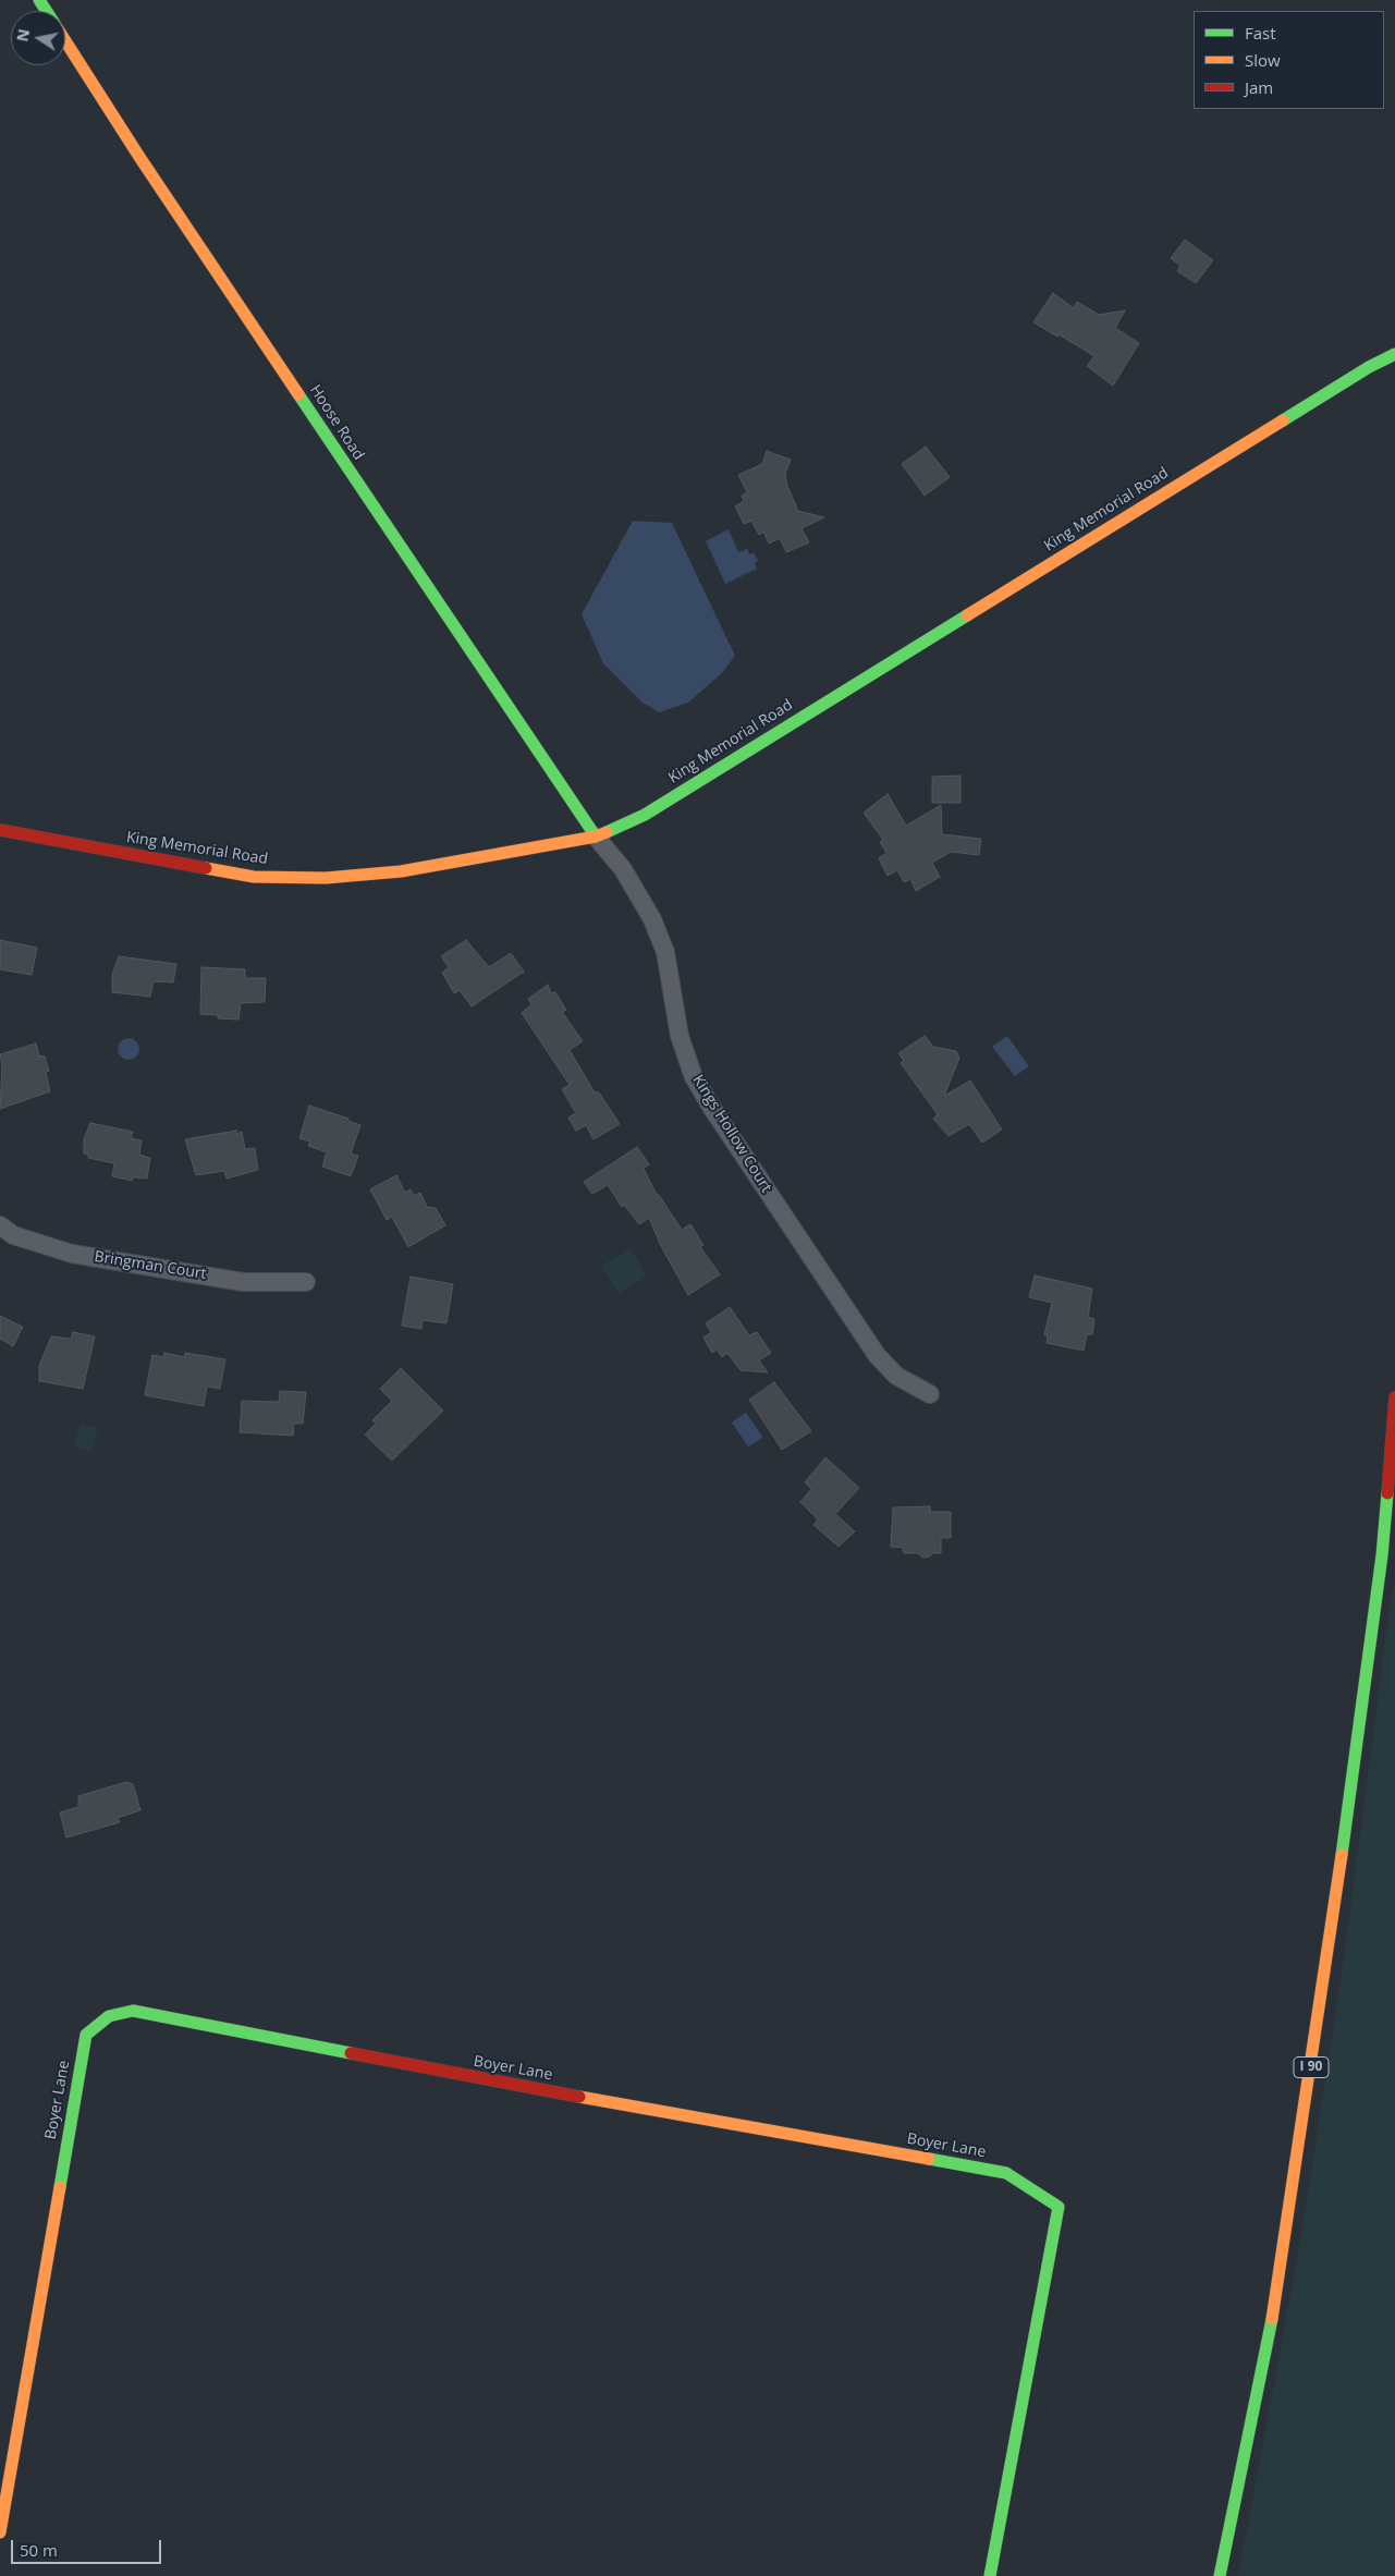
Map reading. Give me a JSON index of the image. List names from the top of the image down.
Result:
{
  "streets": {
    "main road": [
      "Hoose Road",
      "King Memorial Road",
      "I 90",
      "Boyer Lane"
    ],
    "street": ["Kings Hollow Court", "Bringman Court"]
  },
  "crossings": [
    ["Hoose Road", "King Memorial Road"],
    ["Hoose Road", "Kings Hollow Court"],
    ["King Memorial Road", "Kings Hollow Court"]
  ],
  "legend": ["Fast", "Slow", "Jam"],
  "scale_bar": "50 m",
  "north": "left"
}
